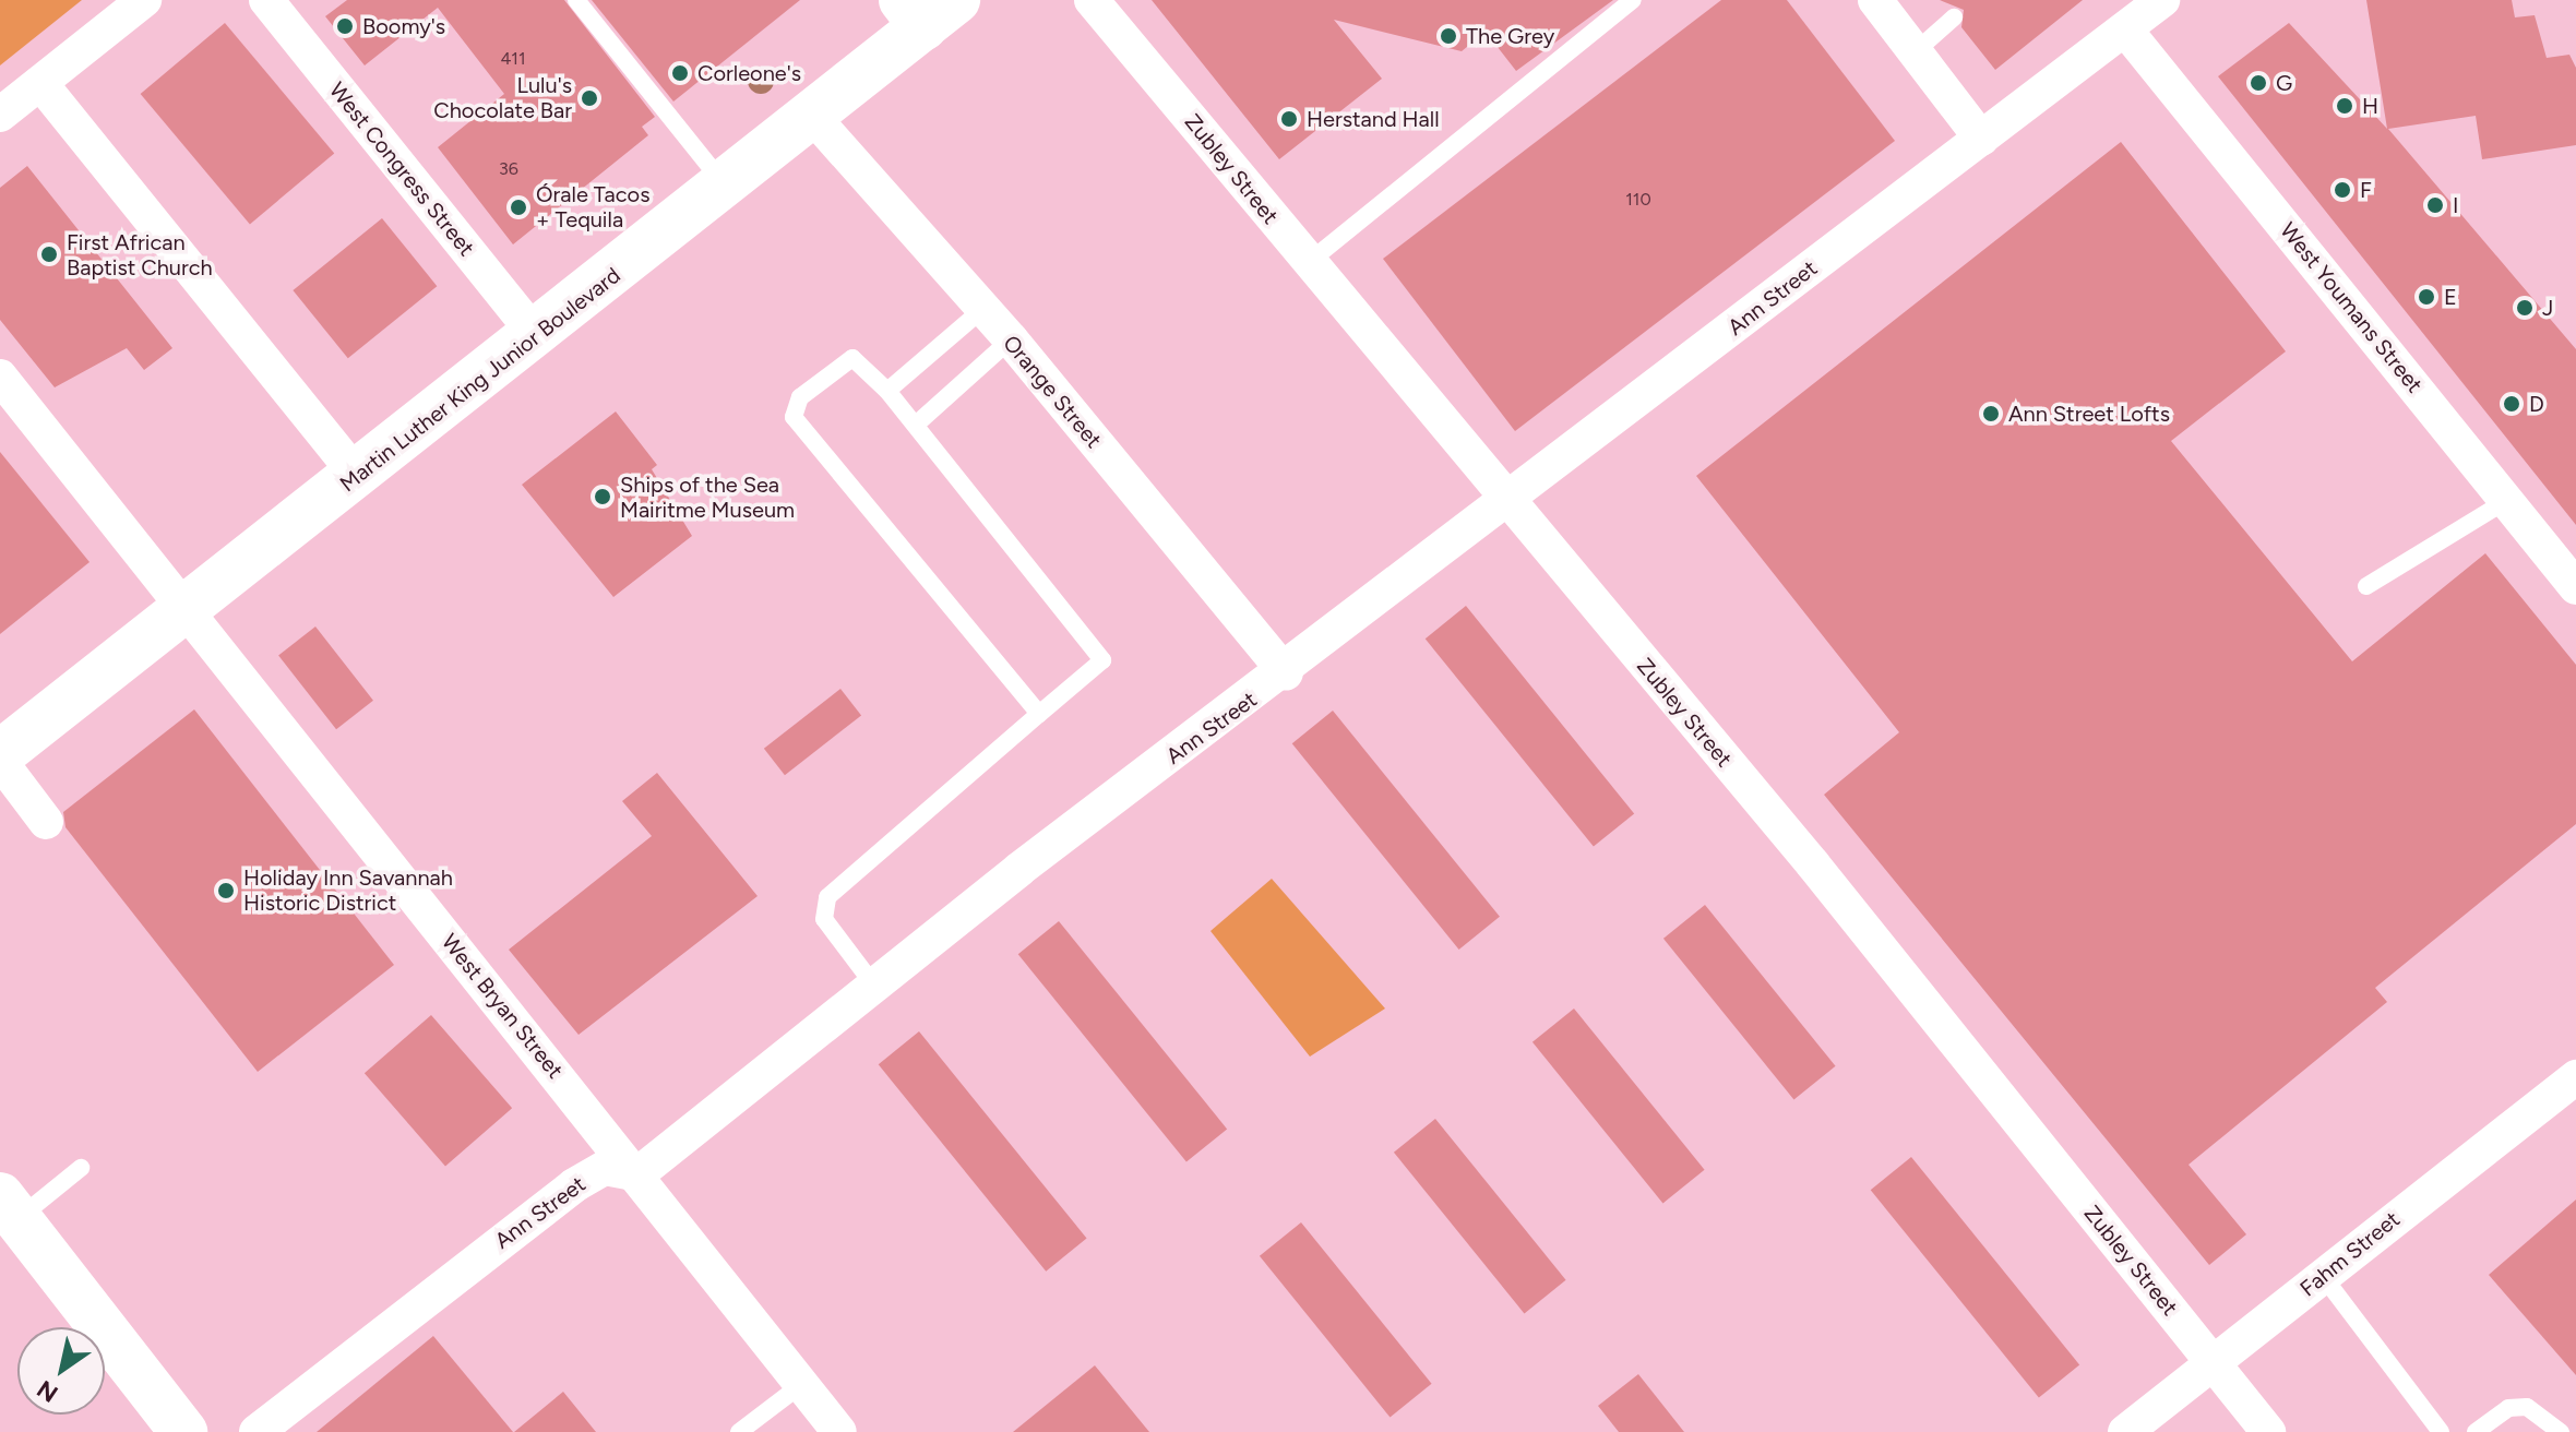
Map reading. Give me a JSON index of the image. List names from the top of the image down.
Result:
{
  "streets": {
    "main road": ["Martin Luther King Junior Boulevard"],
    "street": [
      "West Congress Street",
      "Zubley Street",
      "Ann Street",
      "West Youmans Street",
      "Orange Street",
      "West Bryan Street",
      "Fahm Street"
    ]
  },
  "crossings": [
    ["West Congress Street", "Martin Luther King Junior Boulevard"],
    ["Zubley Street", "Ann Street"],
    ["Zubley Street", "Fahm Street"],
    ["Ann Street", "West Youmans Street"],
    ["Ann Street", "Orange Street"],
    ["Ann Street", "West Bryan Street"],
    ["Martin Luther King Junior Boulevard", "Orange Street"],
    ["Martin Luther King Junior Boulevard", "West Bryan Street"]
  ],
  "places": [
    "Boomy's",
    "The Grey",
    "Corleone's",
    "G",
    "Lulu's Chocolate Bar",
    "H",
    "Herstand Hall",
    "F",
    "I",
    "Órale Tacos + Tequila",
    "First African Baptist Church",
    "E",
    "J",
    "D",
    "Ann Street Lofts",
    "Ships of the Sea Mairitme Museum",
    "Holiday Inn Savannah Historic District"
  ],
  "house_numbers": ["411", "36", "110"],
  "north": "bottom left"
}
